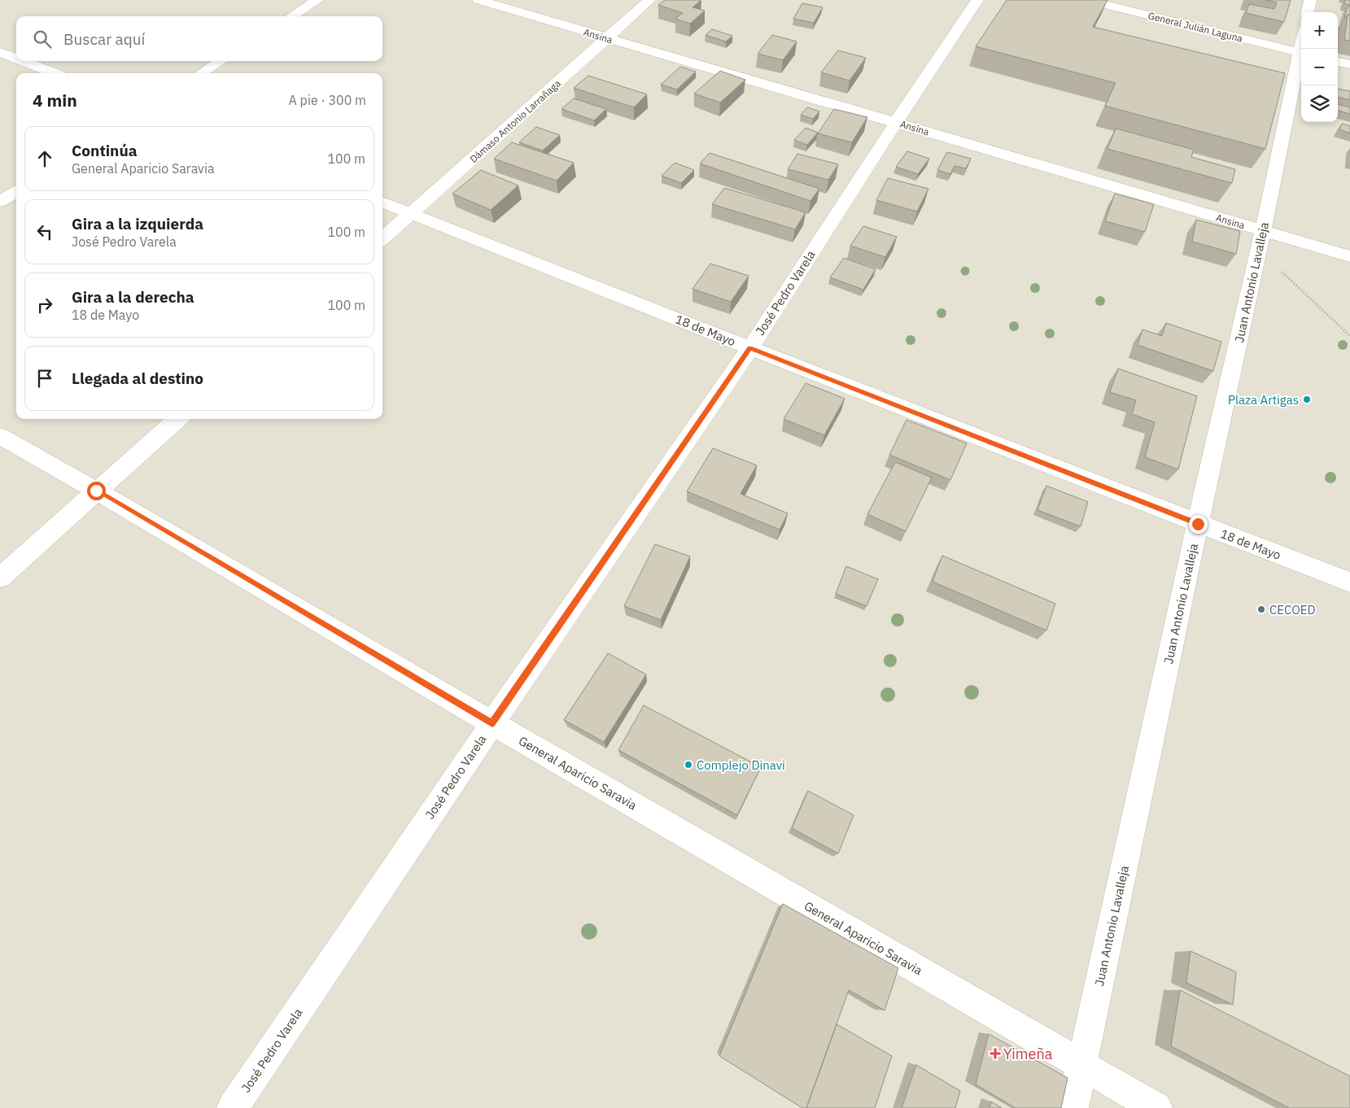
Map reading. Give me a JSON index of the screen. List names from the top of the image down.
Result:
{
  "streets": {
    "street": [
      "General Julián Laguna",
      "Ansina",
      "Dámaso Antonio Larrañaga",
      "Juan Antonio Lavalleja",
      "José Pedro Varela",
      "18 de Mayo",
      "General Aparicio Saravia"
    ]
  },
  "crossings": [
    ["Ansina", "Dámaso Antonio Larrañaga"],
    ["Ansina", "Juan Antonio Lavalleja"],
    ["Ansina", "José Pedro Varela"],
    ["Dámaso Antonio Larrañaga", "18 de Mayo"],
    ["Juan Antonio Lavalleja", "18 de Mayo"],
    ["Juan Antonio Lavalleja", "General Aparicio Saravia"],
    ["José Pedro Varela", "18 de Mayo"],
    ["José Pedro Varela", "General Aparicio Saravia"]
  ],
  "places": {
    "other": ["Plaza Artigas", "CECOED", "Complejo Dinavi"],
    "health": ["Yimeña"]
  },
  "page": {
    "map_buttons": ["+", "−"],
    "search": "Buscar aquí",
    "heading": ["4 min", "A pie · 300 m"],
    "list": [
      ["Continúa", "General Aparicio Saravia", "100 m"],
      ["Gira a la izquierda", "José Pedro Varela", "100 m"],
      ["Gira a la derecha", "18 de Mayo", "100 m"],
      "Llegada al destino"
    ]
  }
}
